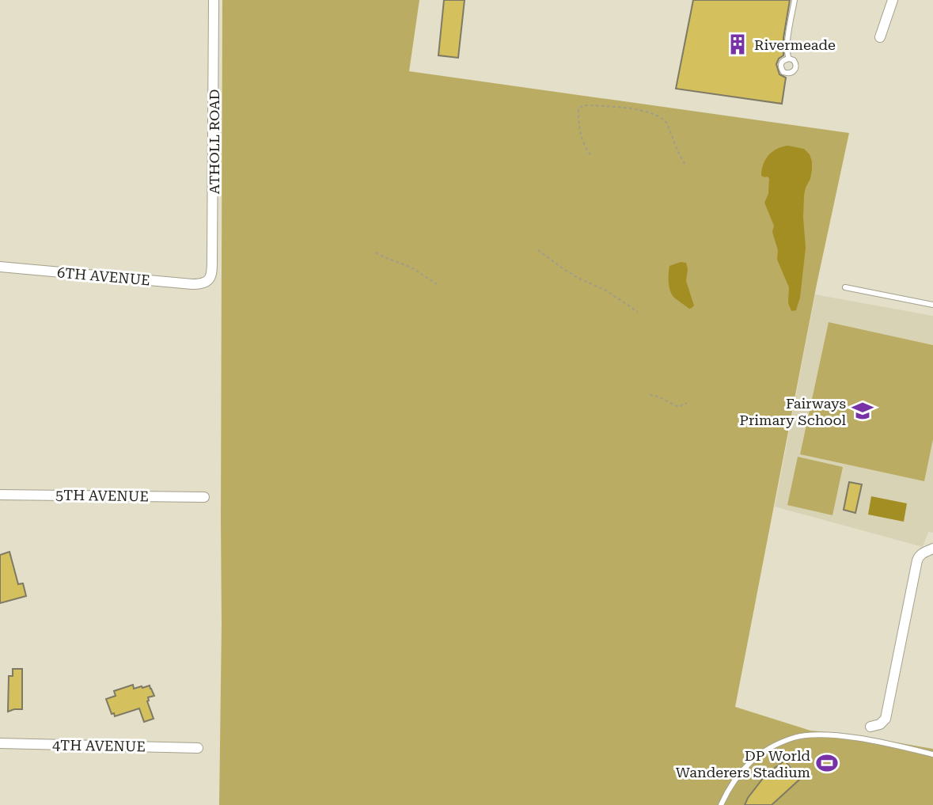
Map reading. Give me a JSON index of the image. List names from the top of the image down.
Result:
{
  "streets": {
    "street": [
      "ATHOLL ROAD",
      "6TH AVENUE",
      "5TH AVENUE",
      "4TH AVENUE"
    ]
  },
  "crossings": [
    ["ATHOLL ROAD", "6TH AVENUE"]
  ],
  "places": {
    "building": ["Rivermeade"],
    "school or university": ["Fairways Primary School"],
    "sports": ["DP World Wanderers Stadium"]
  }
}
